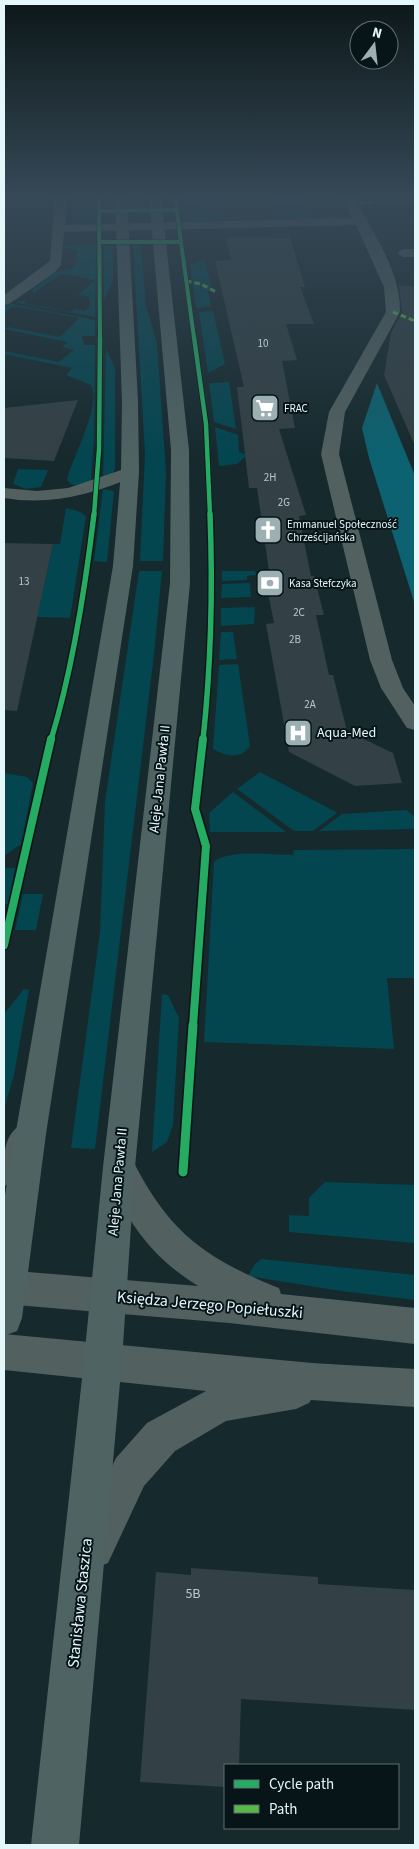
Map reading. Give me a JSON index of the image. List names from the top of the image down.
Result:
{
  "streets": {
    "main road": ["Aleje Jana Pawła II", "Stanisława Staszica"],
    "street": ["Księdza Jerzego Popiełuszki"]
  },
  "crossings": [
    ["Aleje Jana Pawła II", "Księdza Jerzego Popiełuszki"],
    ["Aleje Jana Pawła II", "Stanisława Staszica"]
  ],
  "places": {
    "supermarket": ["FRAC"],
    "church": ["Emmanuel Społeczność Chrześcijańska"],
    "bank": ["Kasa Stefczyka"],
    "hospital": ["Aqua-Med"]
  },
  "house_numbers": [
    "10",
    "2H",
    "2G",
    "13",
    "2C",
    "2B",
    "2A",
    "5B"
  ],
  "legend": ["Cycle path", "Path"],
  "north": "top"
}
